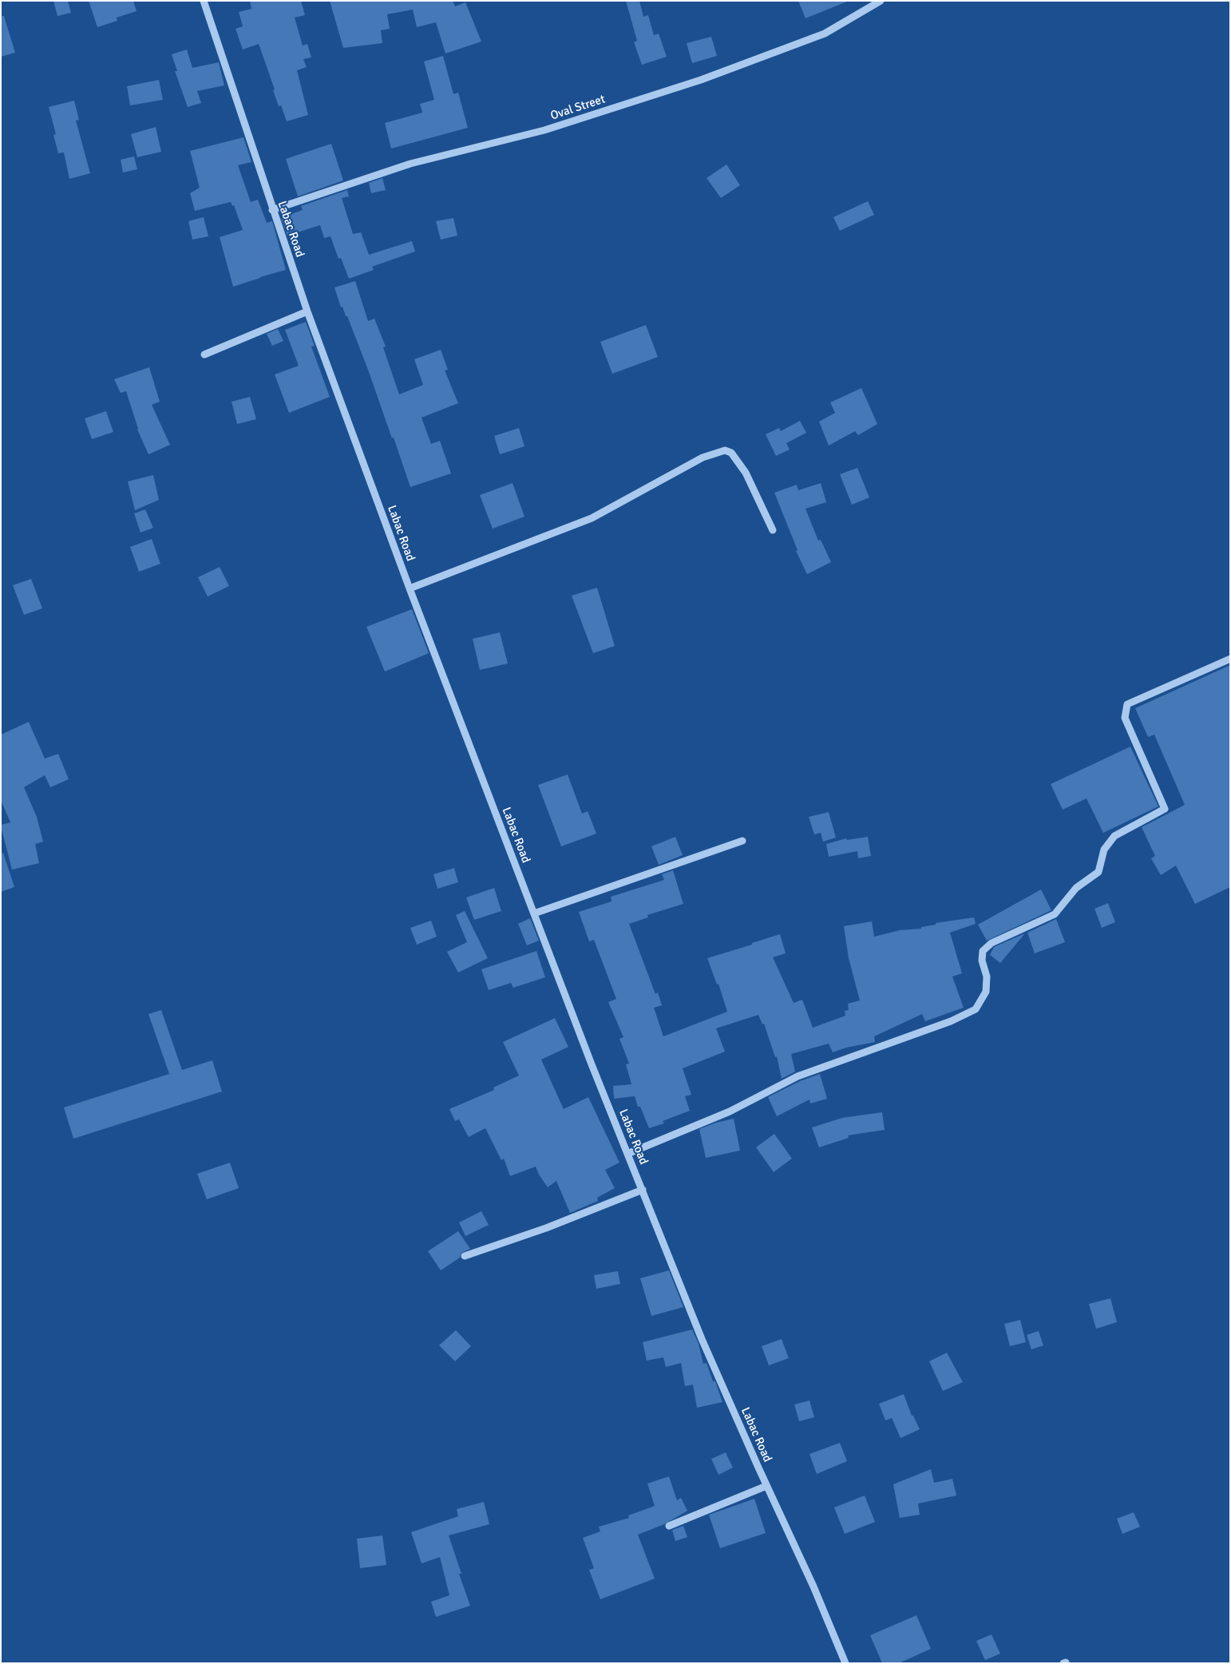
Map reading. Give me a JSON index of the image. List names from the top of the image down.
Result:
{
  "streets": {
    "street": ["Oval Street", "Labac Road"]
  },
  "crossings": [
    ["Oval Street", "Labac Road"]
  ]
}
